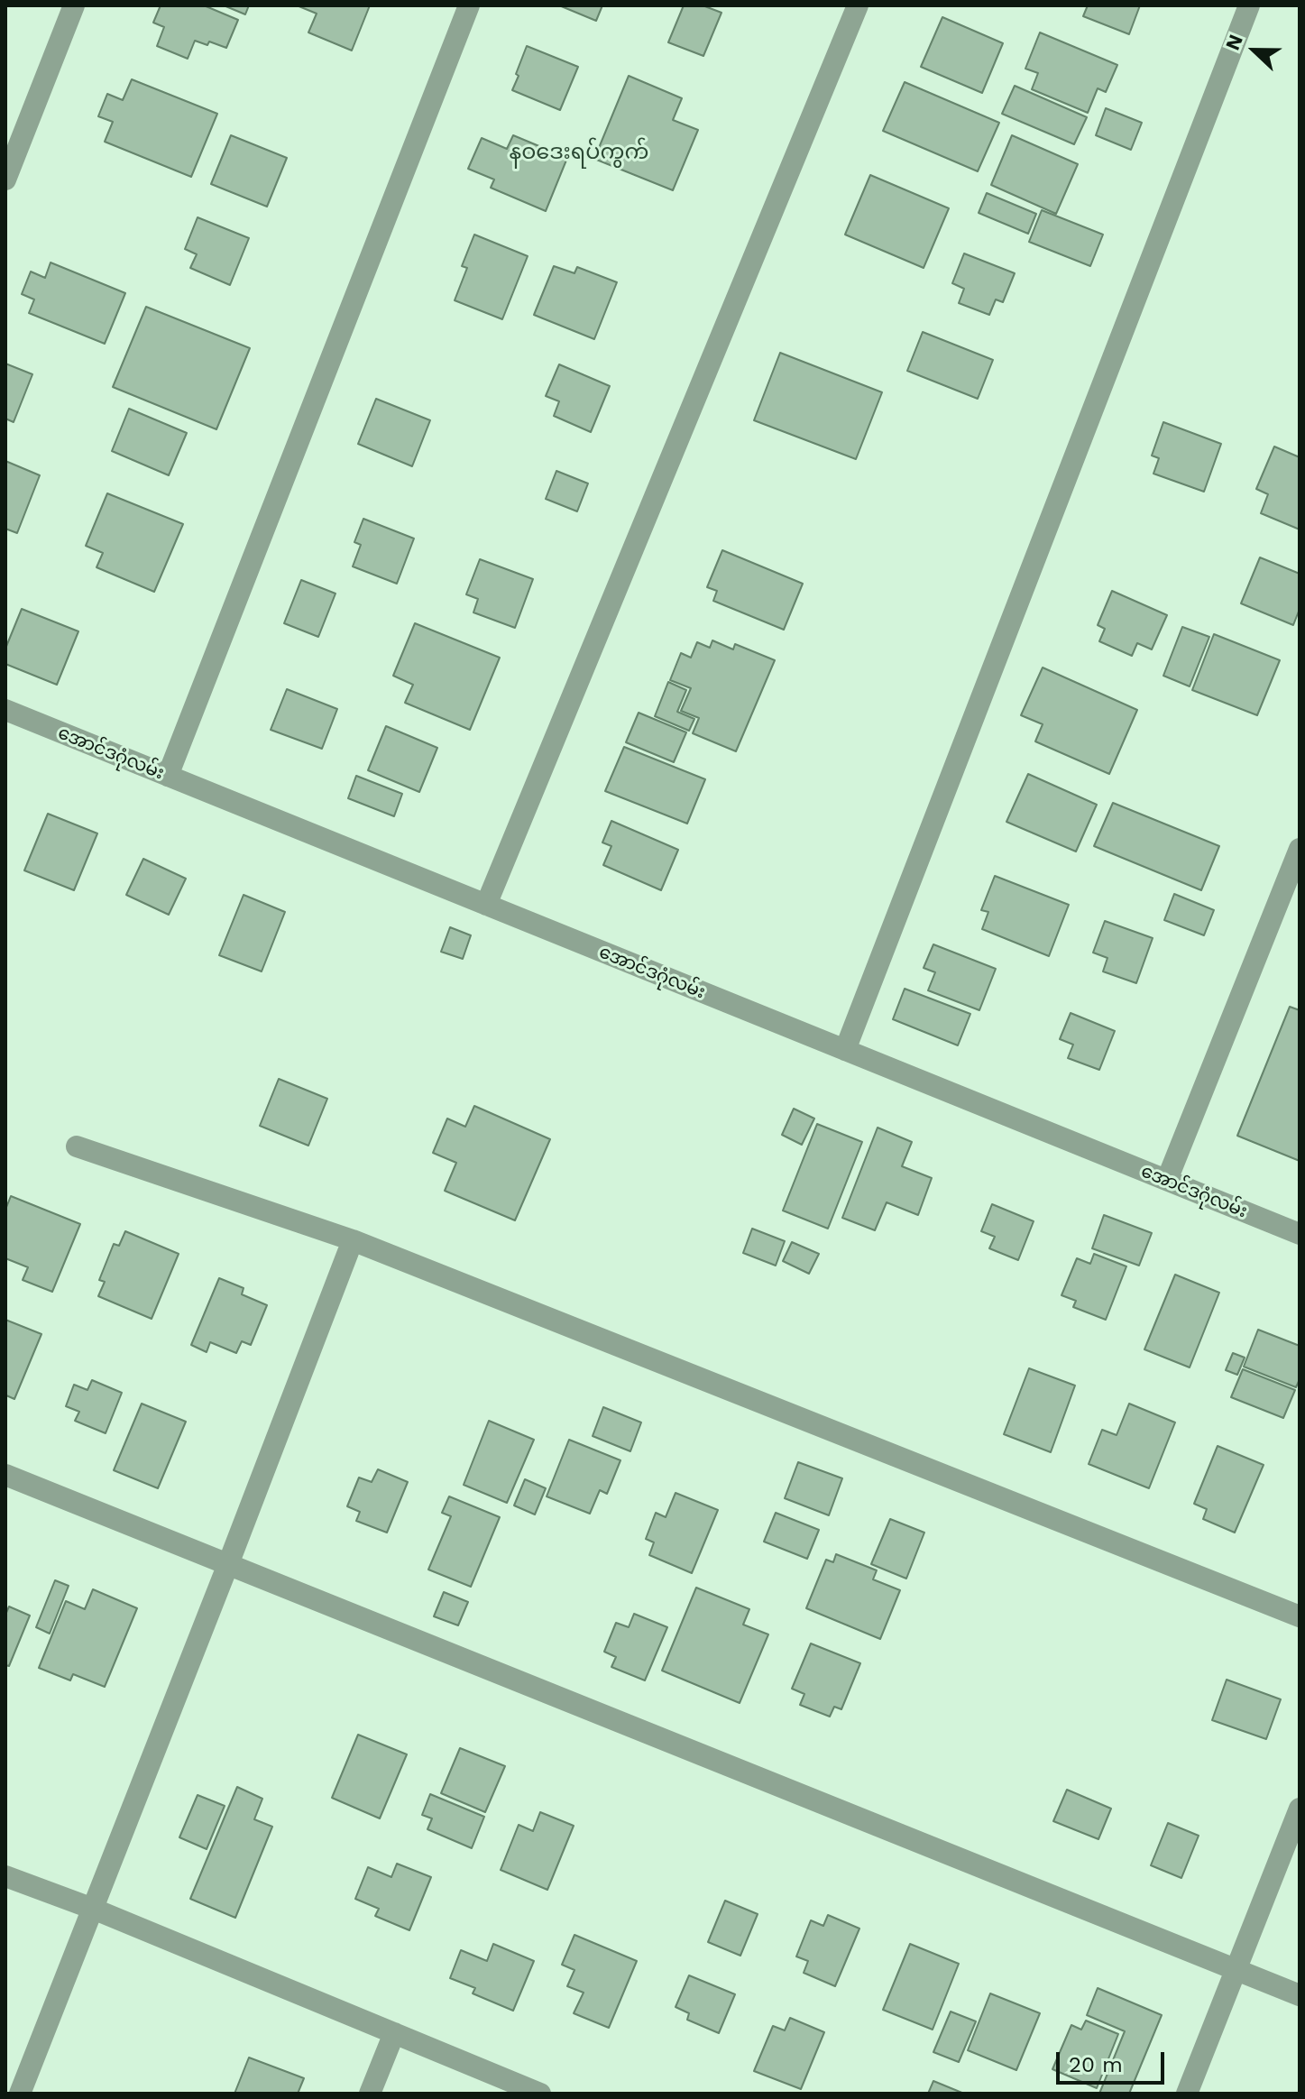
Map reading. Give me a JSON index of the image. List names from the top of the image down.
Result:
{
  "streets": {
    "street": ["အောင်ဒဂုံလမ်း"]
  },
  "districts": ["နဝဒေးရပ်ကွက်"],
  "scale_bar": "20 m",
  "north": "left"
}
